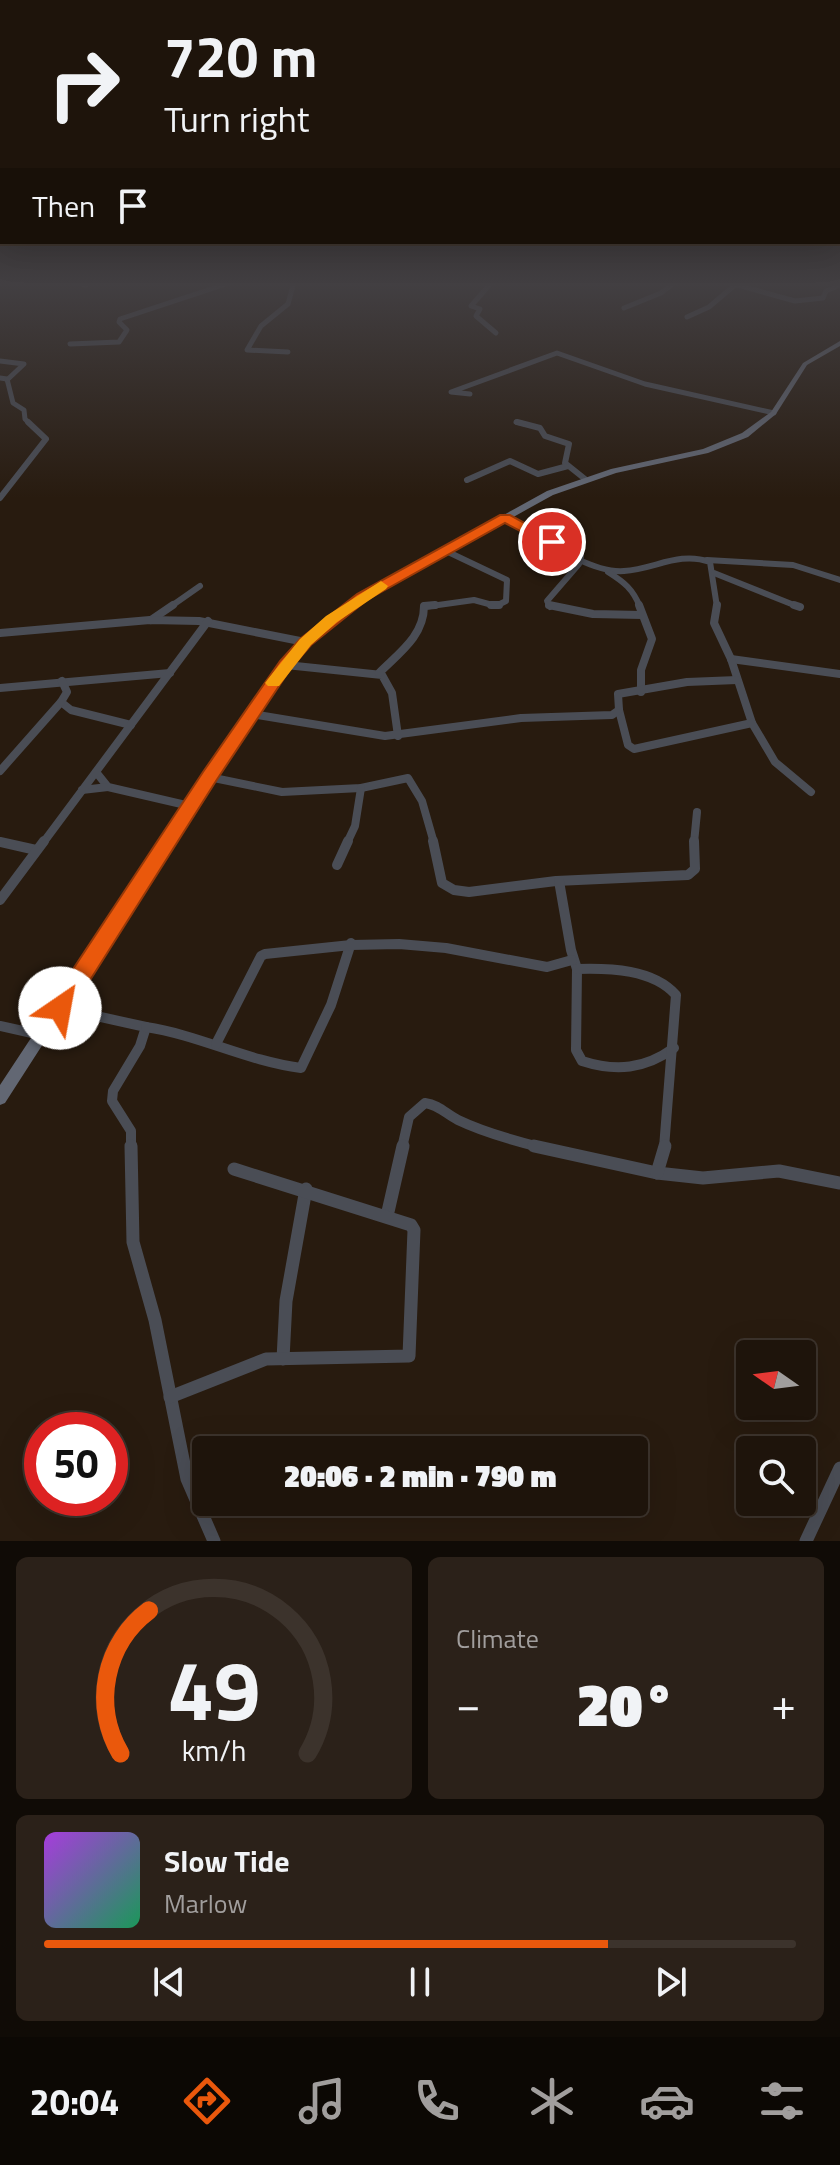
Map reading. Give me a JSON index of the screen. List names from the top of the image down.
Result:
{
  "north": "left",
  "page": {
    "turn": ["720 m", "Turn right"],
    "then": "Then",
    "limit": "50",
    "trip": "20:06 · 2 min · 790 m",
    "tile": "Climate",
    "heat": ["−", "20°", "+"],
    "song": ["Slow Tide", "Marlow"],
    "tabs": "20:04",
    "gauge": ["49", "km/h"]
  }
}
